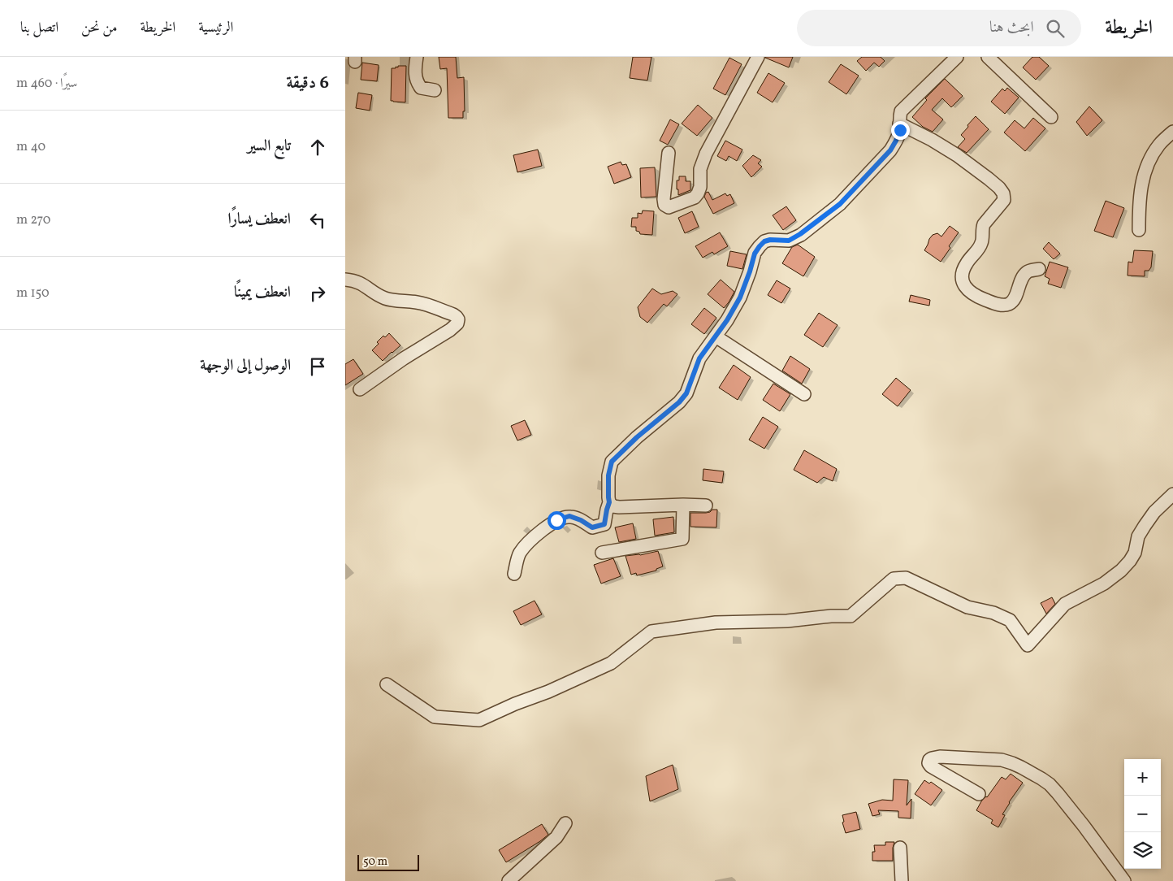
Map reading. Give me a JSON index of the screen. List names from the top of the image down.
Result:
{
  "scale_bar": "50 m",
  "page": {
    "header": "الخريطة",
    "search": "ابحث هنا",
    "nav": [
      "الرئيسية",
      "الخريطة",
      "من نحن",
      "اتصل بنا"
    ],
    "heading": ["6 دقيقة", "سيرًا · 460 m"],
    "list": [
      ["تابع السير", "40 m"],
      ["انعطف يسارًا", "270 m"],
      ["انعطف يمينًا", "150 m"],
      "الوصول إلى الوجهة"
    ],
    "map_buttons": ["+", "−"],
    "scale": "50 m"
  }
}
